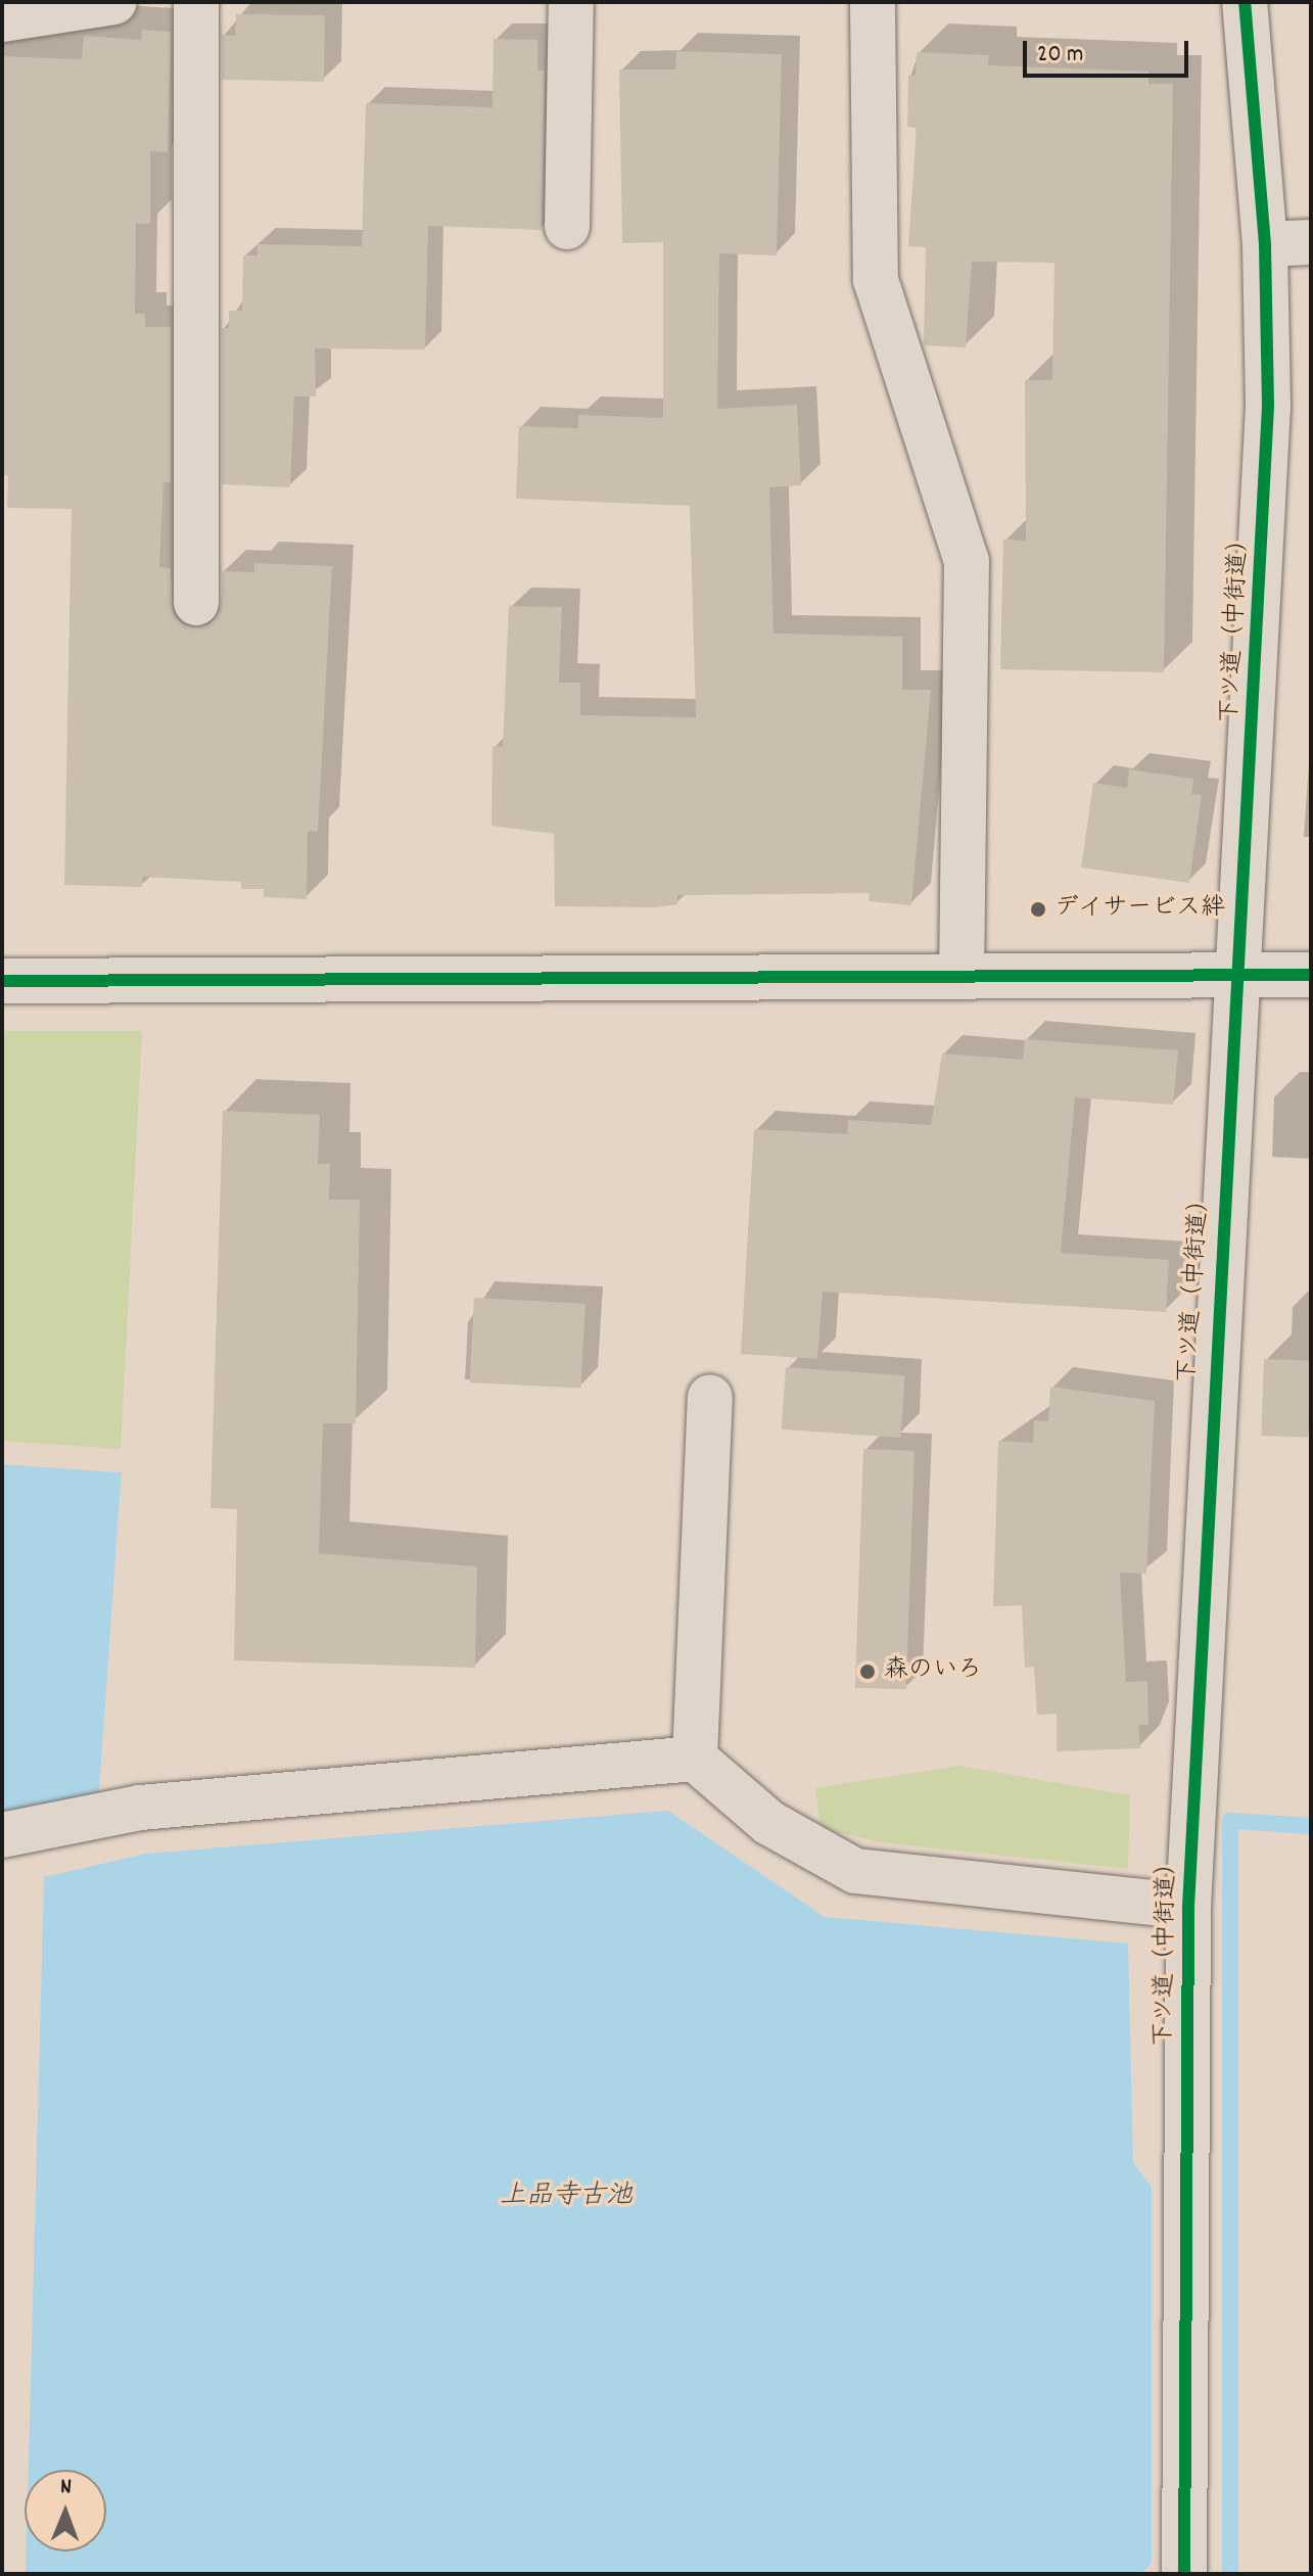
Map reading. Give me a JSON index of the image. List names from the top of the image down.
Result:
{
  "streets": {
    "street": ["下ツ道（中街道）"]
  },
  "water": ["上品寺古池"],
  "places": ["デイサービス絆", "森のいろ"],
  "scale_bar": "20 m",
  "north": "top"
}
